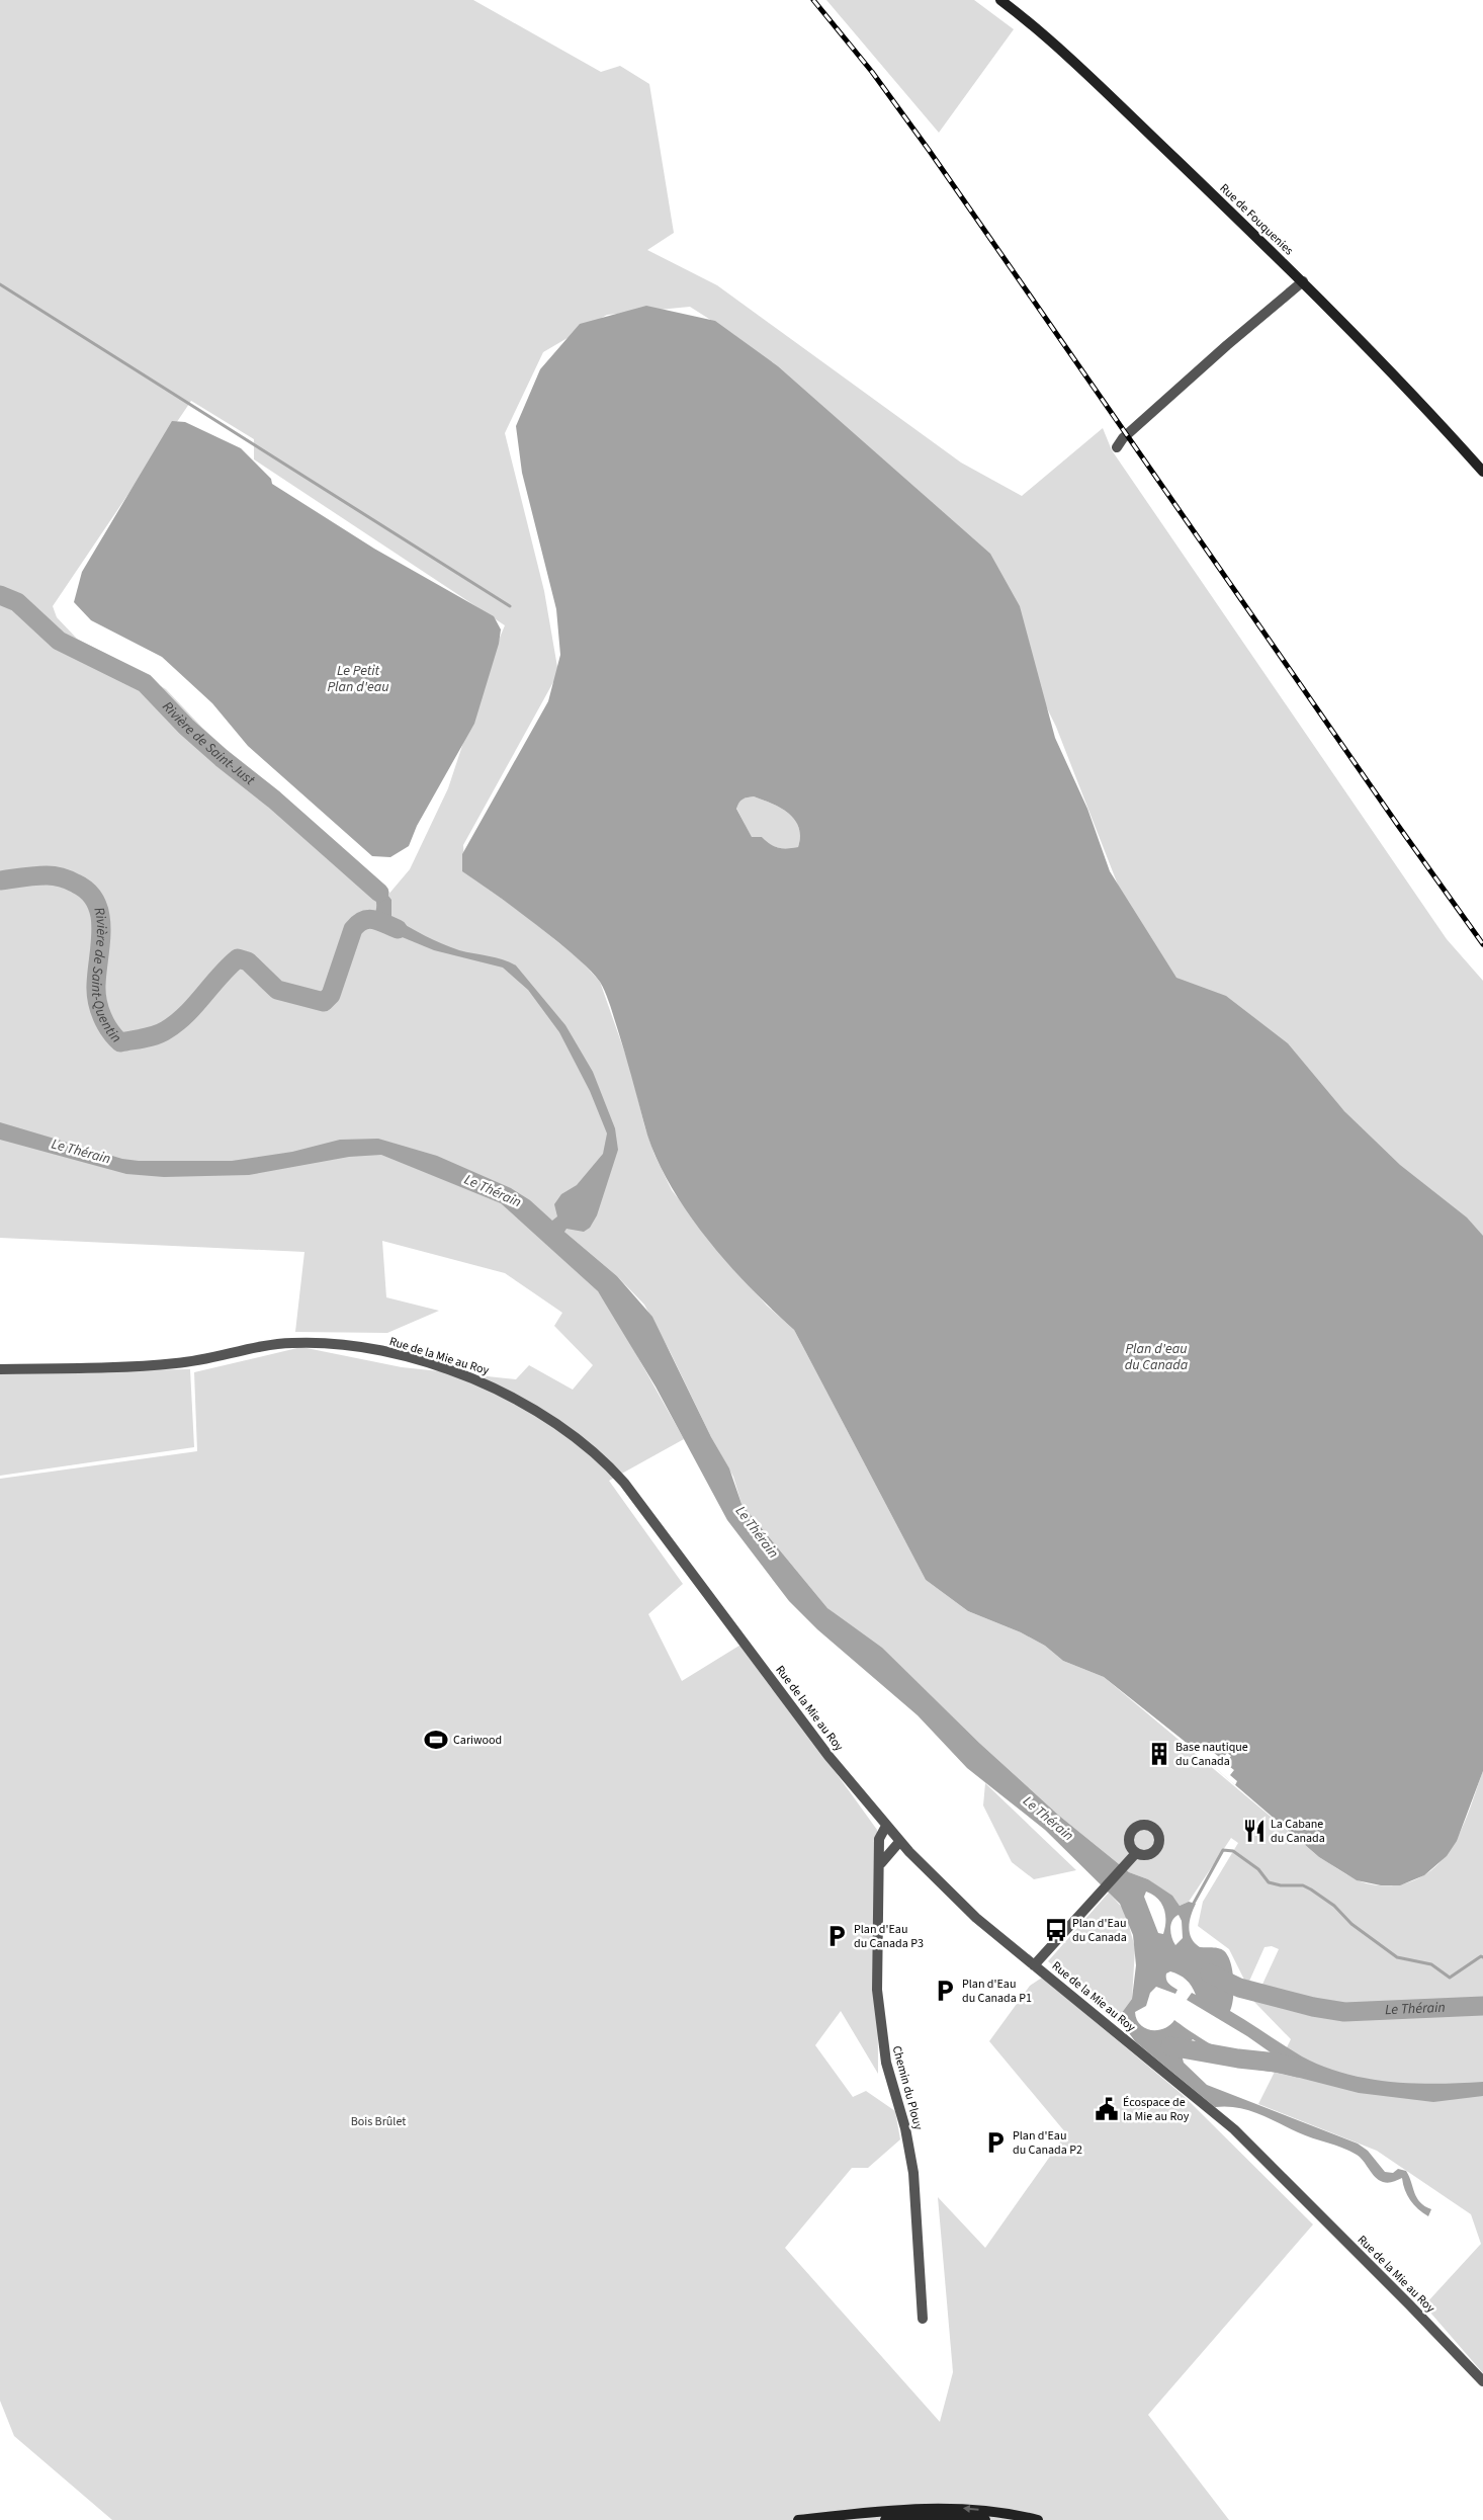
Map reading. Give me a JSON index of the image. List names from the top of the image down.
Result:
{
  "streets": {
    "street": ["Rue de Fouquenies", "Rue de la Mie au Roy", "Chemin du Plouy"]
  },
  "crossings": [
    ["Rue de la Mie au Roy", "Chemin du Plouy"]
  ],
  "water": [
    "Le Petit Plan d'eau",
    "Rivière de Saint-Just",
    "Rivière de Saint-Quentin",
    "Le Thérain",
    "Plan d'eau du Canada"
  ],
  "parks": ["Bois Brûlet"],
  "places": {
    "sports": ["Cariwood"],
    "building": ["Base nautique du Canada"],
    "restaurant": ["La Cabane du Canada"],
    "bus stop": ["Plan d'Eau du Canada"],
    "parking": ["Plan d'Eau du Canada P3", "Plan d'Eau du Canada P1", "Plan d'Eau du Canada P2"],
    "public building": ["Écospace de la Mie au Roy"]
  }
}
